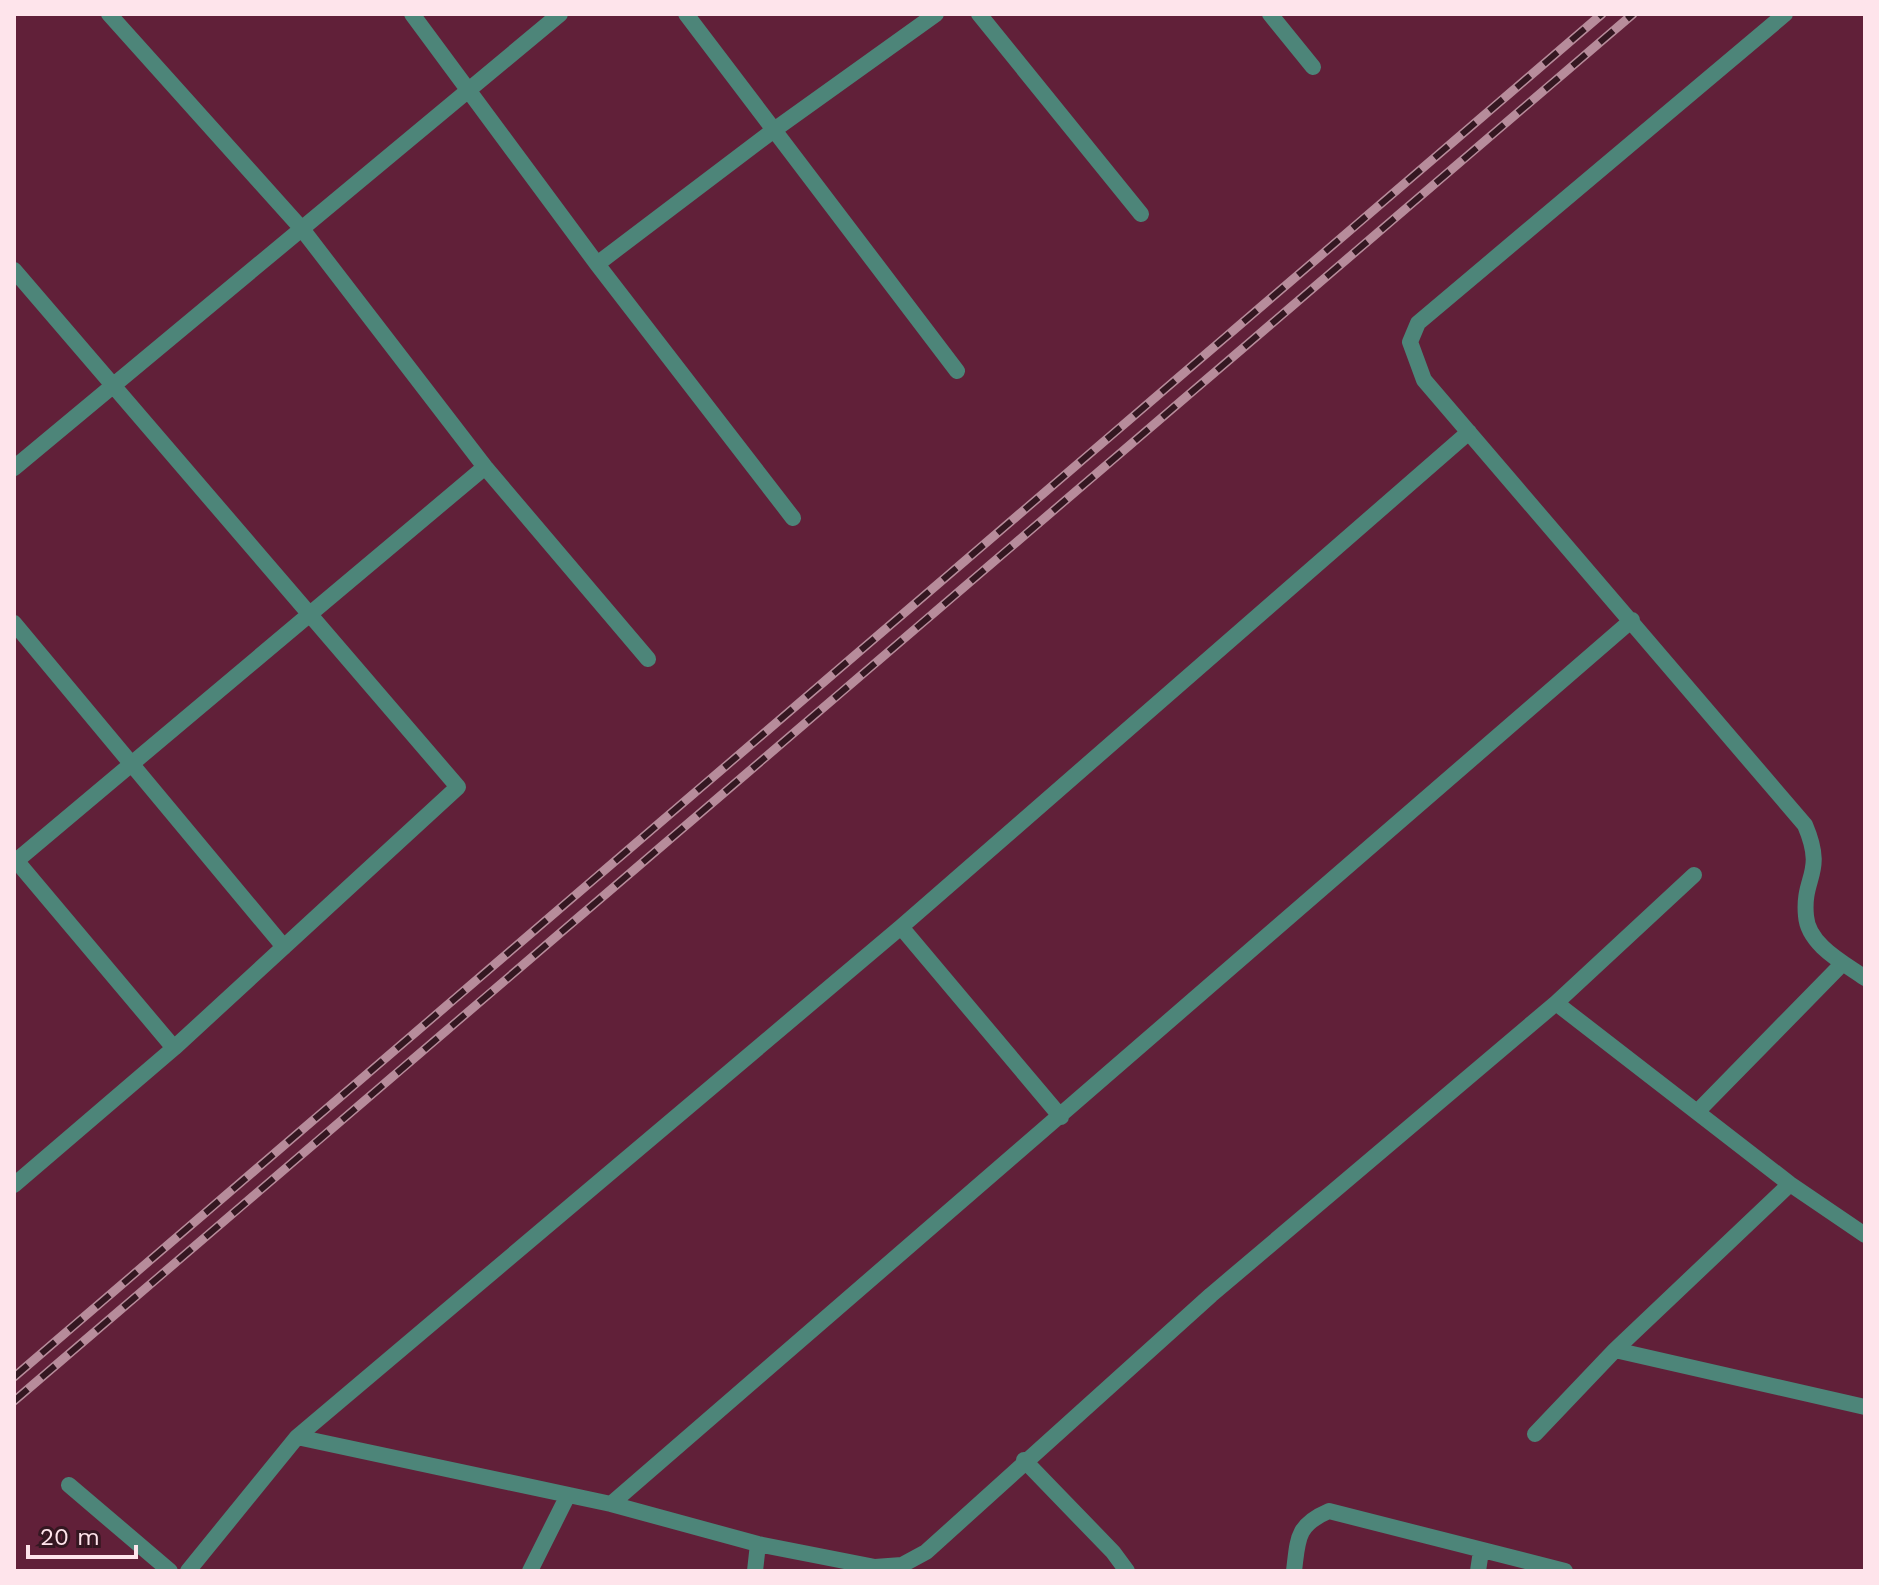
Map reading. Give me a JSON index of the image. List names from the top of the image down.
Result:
{
  "scale_bar": "20 m"
}
